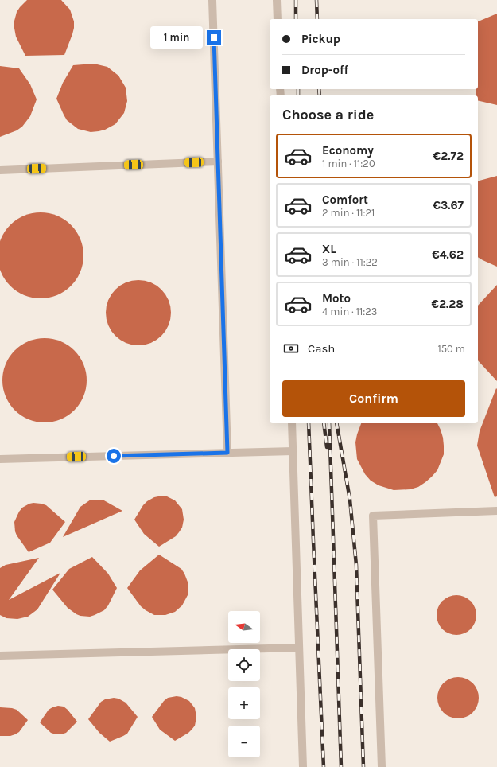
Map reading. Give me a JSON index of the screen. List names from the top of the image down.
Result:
{
  "north": "left",
  "page": {
    "banner": ["Pickup", "Drop-off"],
    "bubble": "1 min",
    "heading": "Choose a ride",
    "list": [
      {
        "name": "Economy",
        "note": "1 min · 11:20",
        "value": "€2.72"
      },
      {
        "name": "Comfort",
        "note": "2 min · 11:21",
        "value": "€3.67"
      },
      {
        "name": "XL",
        "note": "3 min · 11:22",
        "value": "€4.62"
      },
      {
        "name": "Moto",
        "note": "4 min · 11:23",
        "value": "€2.28"
      }
    ],
    "pay": ["Cash", "150 m"],
    "buttons": "Confirm",
    "map_buttons": ["+", "−"]
  }
}
